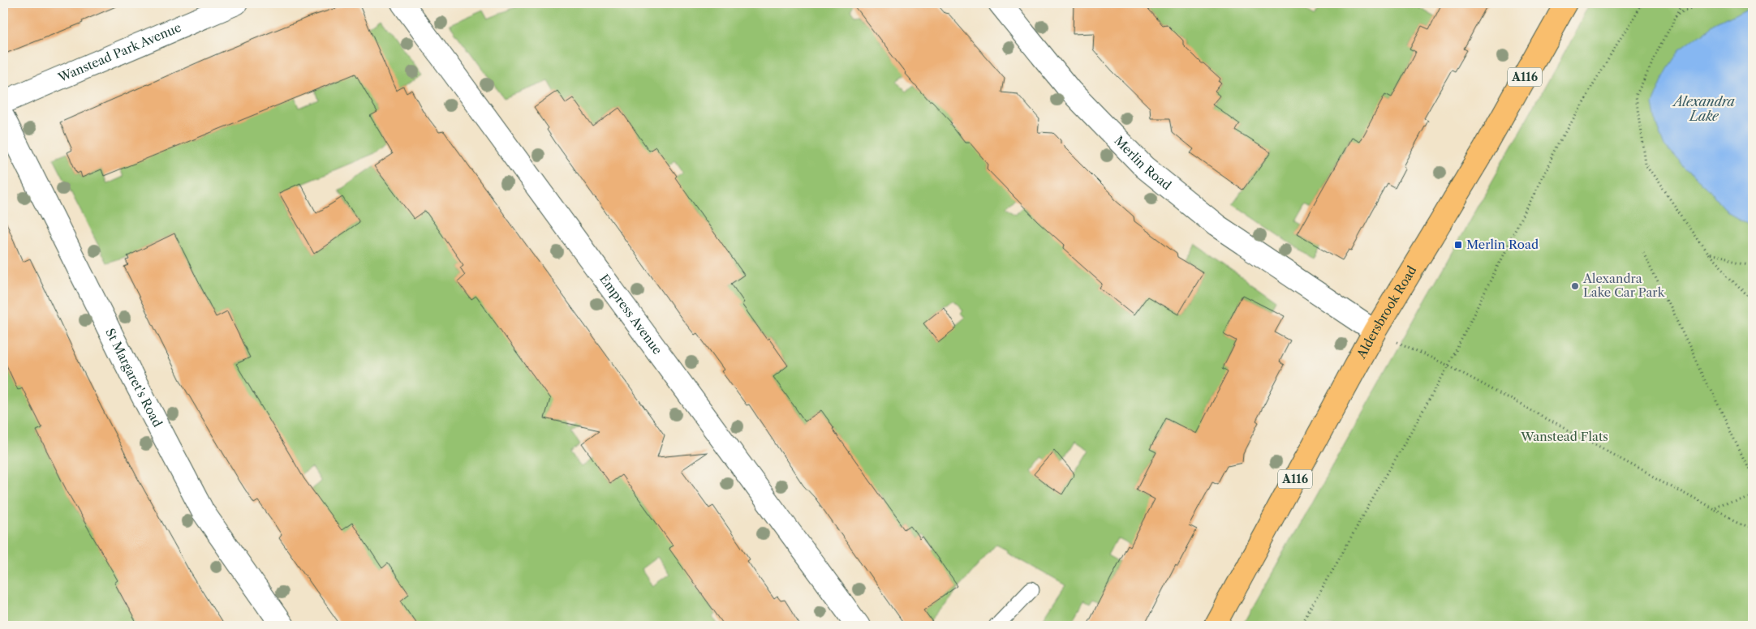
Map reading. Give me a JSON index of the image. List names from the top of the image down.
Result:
{
  "streets": {
    "main road": ["A116", "Aldersbrook Road"],
    "street": [
      "Wanstead Park Avenue",
      "Merlin Road",
      "Empress Avenue",
      "St Margaret's Road"
    ]
  },
  "crossings": [
    ["Merlin Road", "Aldersbrook Road"]
  ],
  "water": ["Alexandra Lake"],
  "parks": ["Wanstead Flats"],
  "places": {
    "transit": ["Merlin Road"],
    "other": ["Alexandra Lake Car Park"]
  }
}
